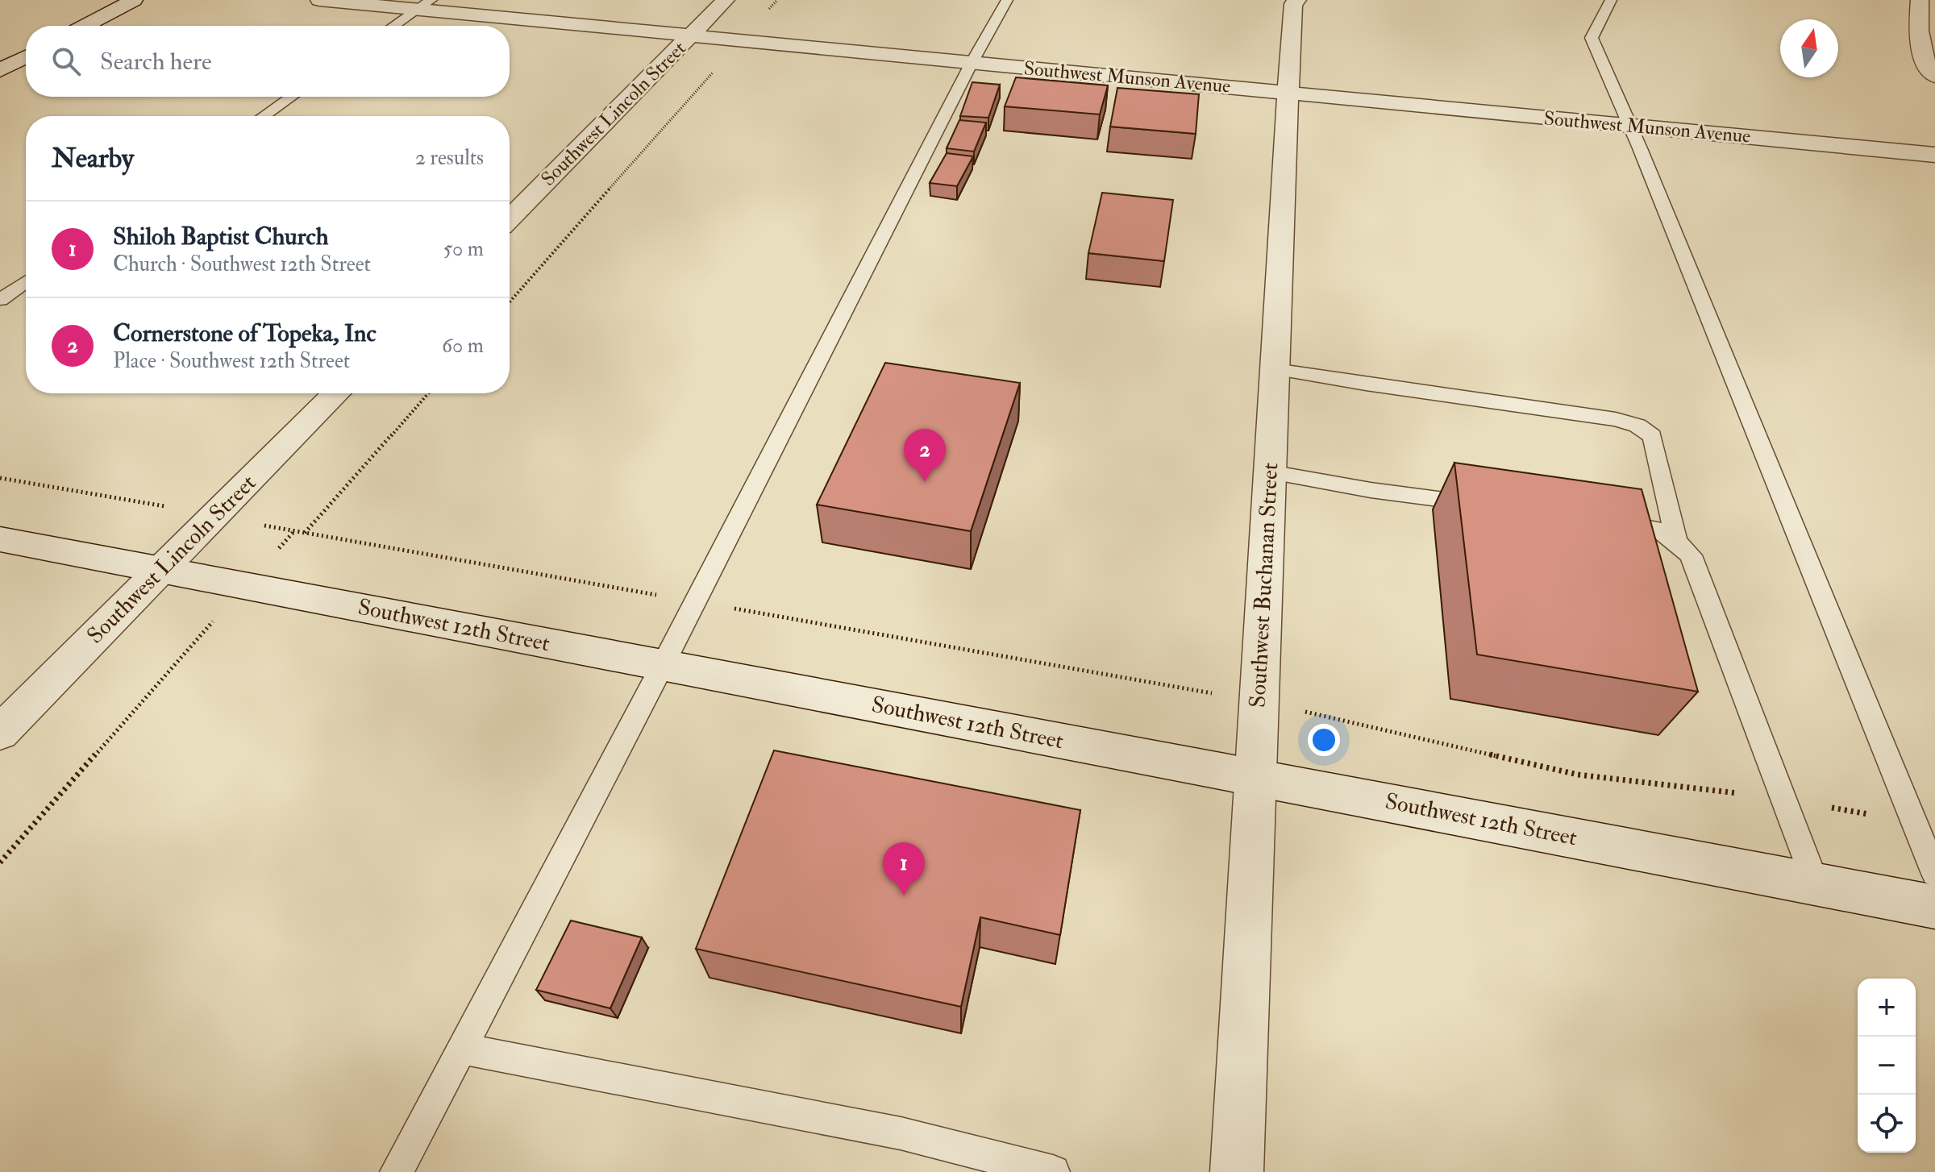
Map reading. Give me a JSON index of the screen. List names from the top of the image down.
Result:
{
  "streets": {
    "street": [
      "Southwest Munson Avenue",
      "Southwest Lincoln Street",
      "Southwest Buchanan Street",
      "Southwest 12th Street"
    ]
  },
  "crossings": [
    ["Southwest Munson Avenue", "Southwest Lincoln Street"],
    ["Southwest Munson Avenue", "Southwest Buchanan Street"],
    ["Southwest Lincoln Street", "Southwest 12th Street"],
    ["Southwest Buchanan Street", "Southwest 12th Street"]
  ],
  "north": "top",
  "page": {
    "search": "Search here",
    "heading": ["Nearby", "2 results"],
    "list": [
      {
        "mark": "1",
        "name": "Shiloh Baptist Church",
        "note": "Church · Southwest 12th Street",
        "value": "50 m"
      },
      {
        "mark": "2",
        "name": "Cornerstone of Topeka, Inc",
        "note": "Place · Southwest 12th Street",
        "value": "60 m"
      }
    ],
    "pins": ["2", "1"],
    "map_buttons": ["+", "−"]
  }
}
